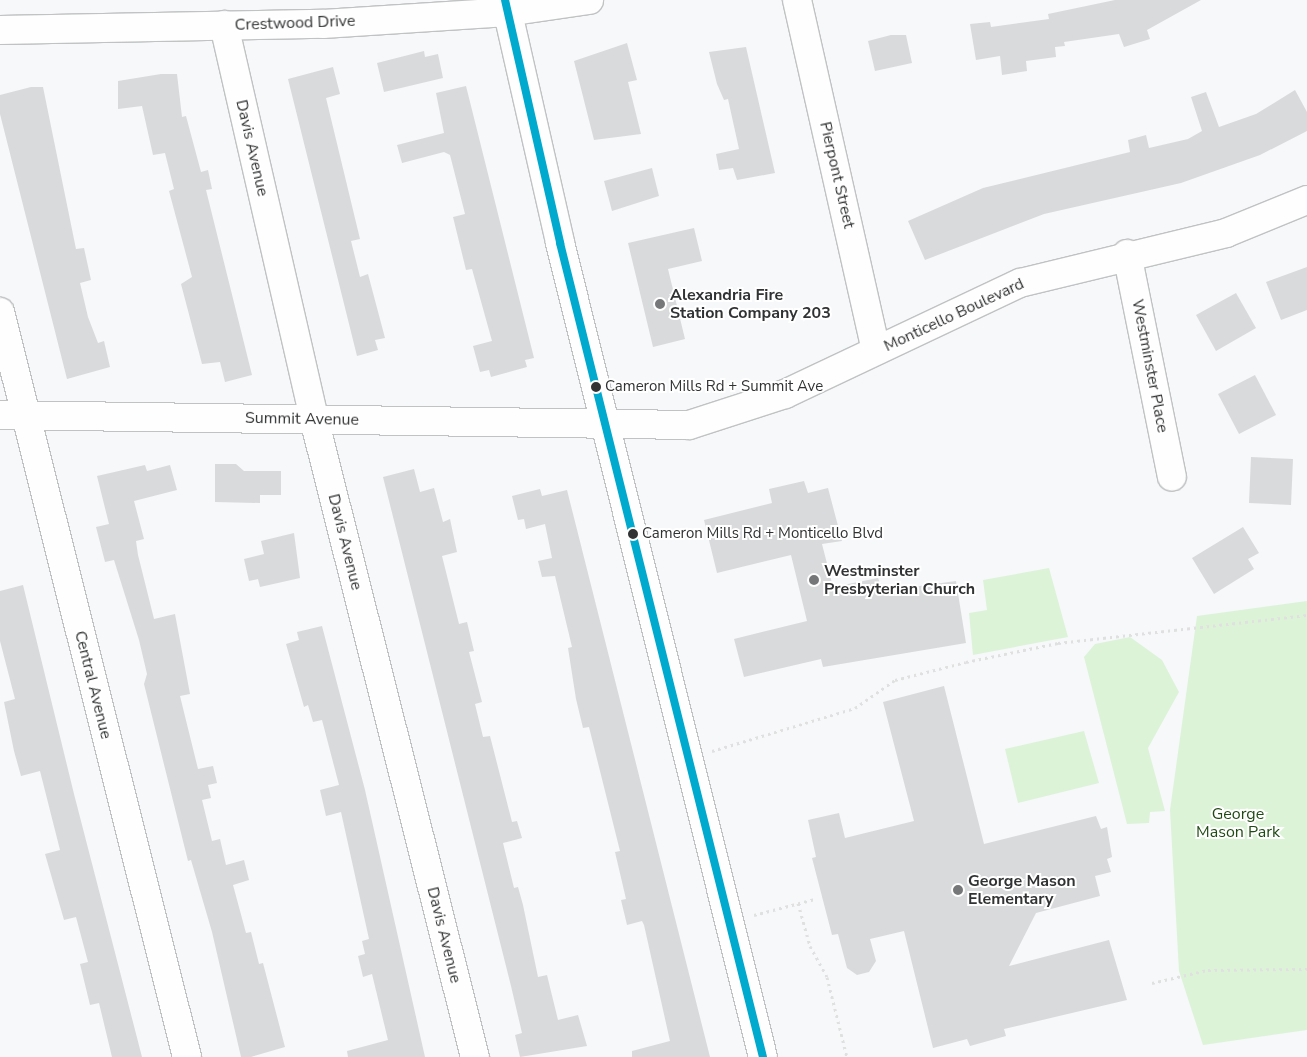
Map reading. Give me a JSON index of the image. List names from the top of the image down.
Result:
{
  "streets": {
    "street": [
      "Crestwood Drive",
      "Davis Avenue",
      "Pierpont Street",
      "Monticello Boulevard",
      "Westminster Place",
      "Summit Avenue",
      "Central Avenue"
    ]
  },
  "crossings": [
    ["Crestwood Drive", "Davis Avenue"],
    ["Davis Avenue", "Summit Avenue"],
    ["Pierpont Street", "Monticello Boulevard"],
    ["Monticello Boulevard", "Westminster Place"],
    ["Monticello Boulevard", "Summit Avenue"],
    ["Summit Avenue", "Central Avenue"]
  ],
  "parks": ["George Mason Park"],
  "places": [
    "Alexandria Fire Station Company 203",
    "Cameron Mills Rd + Summit Ave",
    "Cameron Mills Rd + Monticello Blvd",
    "Westminster Presbyterian Church",
    "George Mason Elementary"
  ]
}
